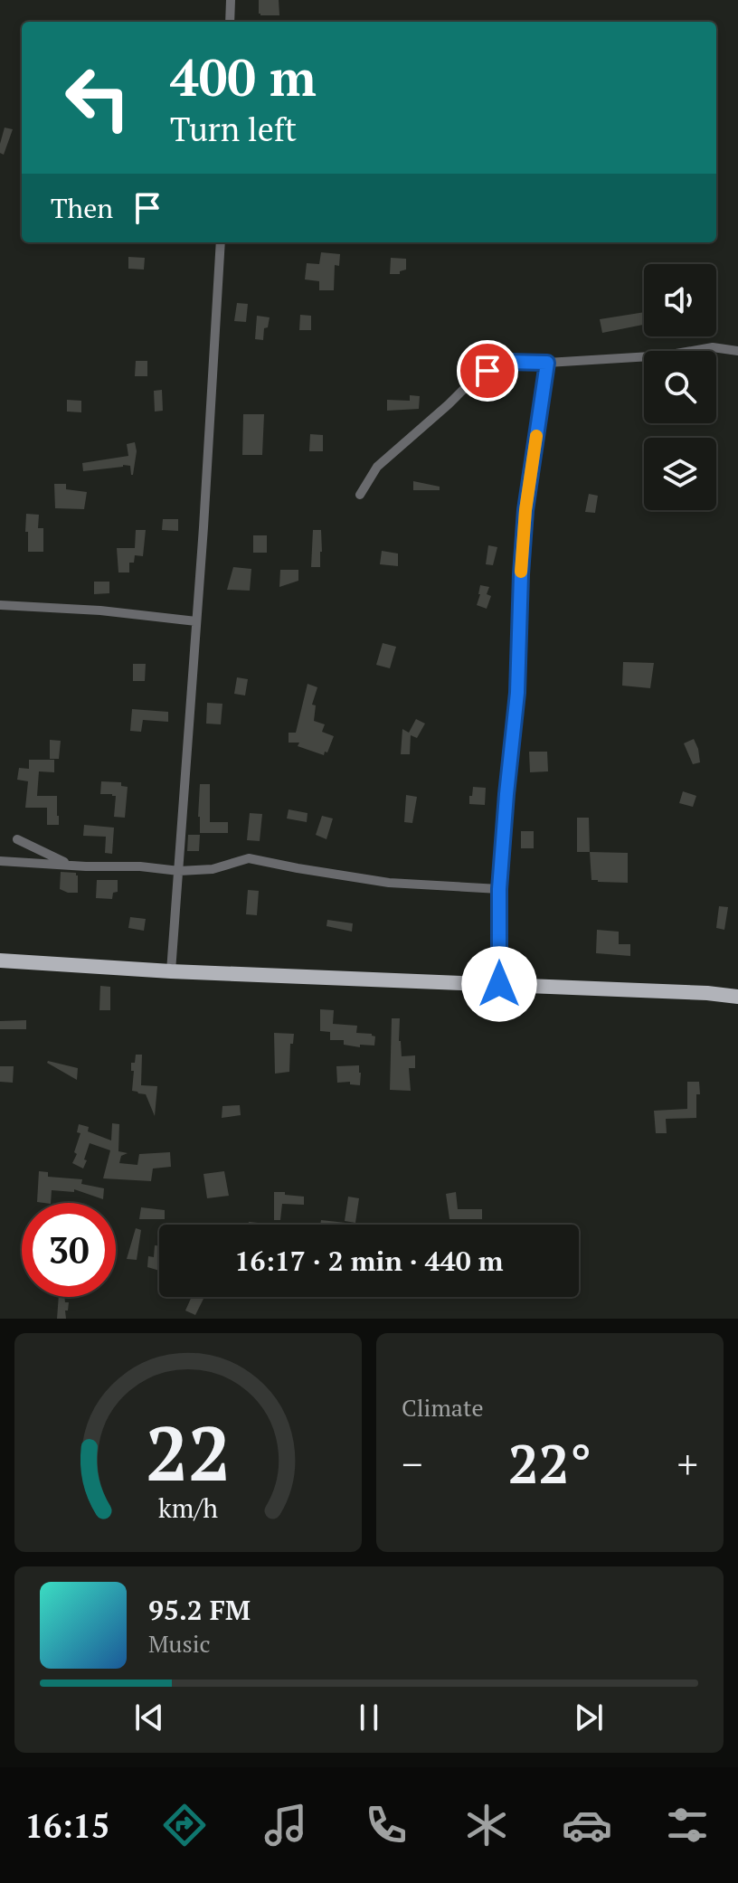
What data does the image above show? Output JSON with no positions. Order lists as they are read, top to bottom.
{
  "page": {
    "turn": ["400 m", "Turn left"],
    "then": "Then",
    "limit": "30",
    "trip": "16:17 · 2 min · 440 m",
    "tile": "Climate",
    "heat": ["−", "22°", "+"],
    "song": ["95.2 FM", "Music"],
    "tabs": "16:15",
    "gauge": ["22", "km/h"]
  }
}
